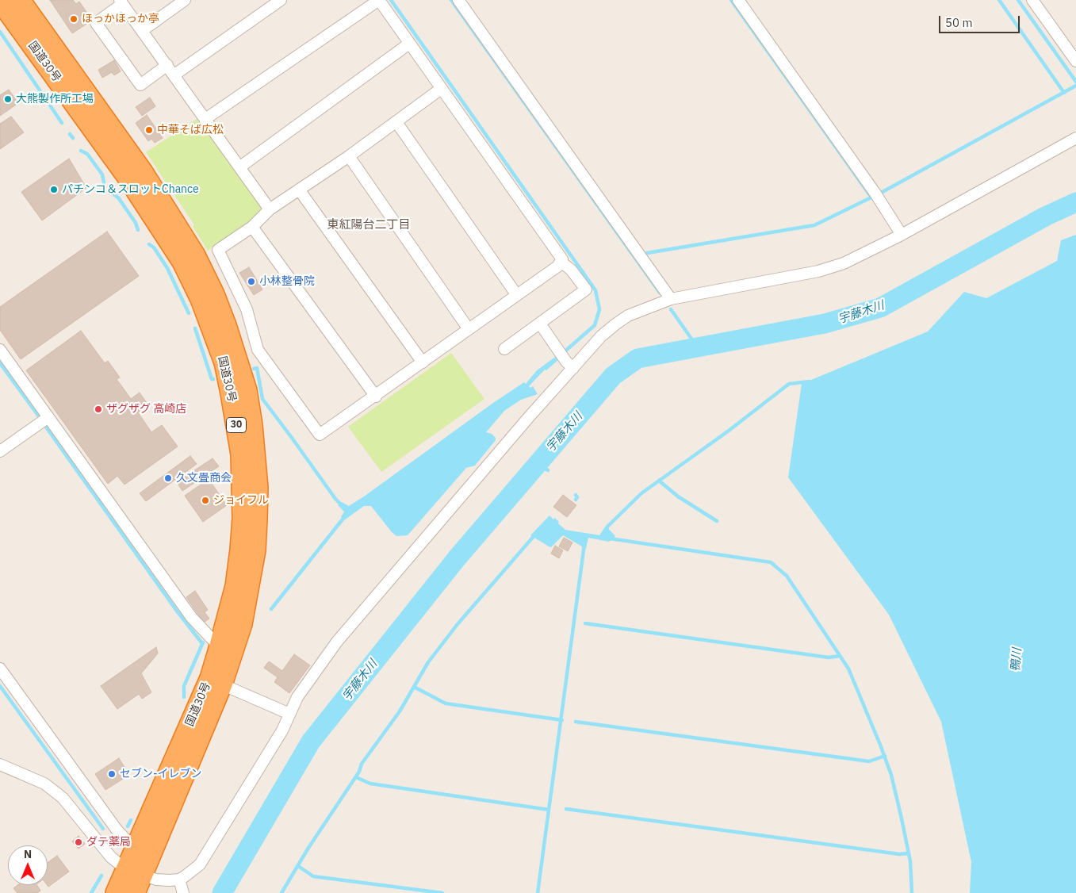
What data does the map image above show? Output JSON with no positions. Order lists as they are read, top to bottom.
{
  "streets": {
    "highway": ["国道30号", "30"]
  },
  "districts": ["東紅陽台二丁目"],
  "water": ["宇藤木川", "鴨川"],
  "places": [
    "ほっかほっか亭",
    "大熊製作所工場",
    "中華そば広松",
    "パチンコ＆スロットChance",
    "小林整骨院",
    "ザグザグ 高崎店",
    "久文畳商会",
    "ジョイフル",
    "セブン-イレブン",
    "ダテ薬局"
  ],
  "scale_bar": "50 m",
  "north": "top"
}
